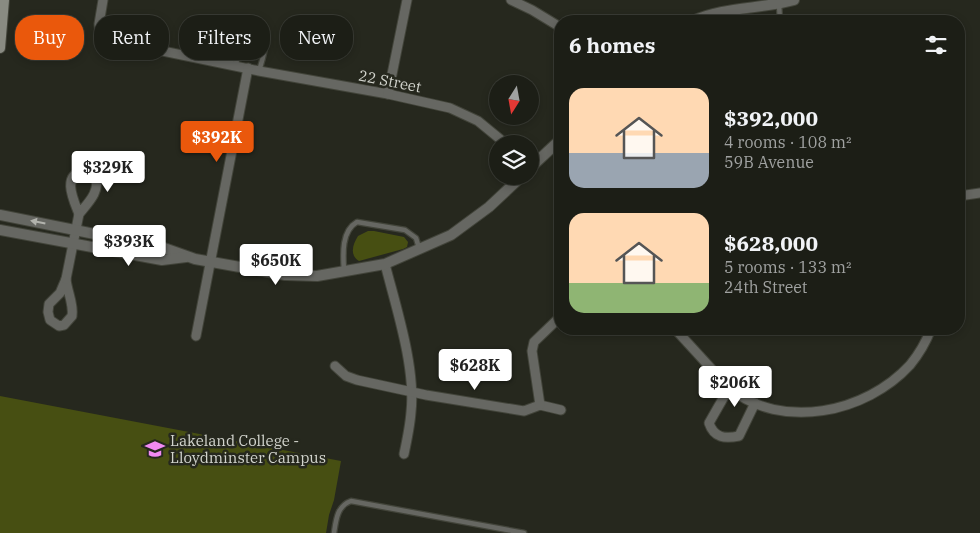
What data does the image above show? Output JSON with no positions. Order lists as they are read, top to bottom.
{
  "streets": {
    "street": ["22 Street"]
  },
  "places": {
    "school or university": ["Lakeland College - Lloydminster Campus"]
  },
  "north": "bottom",
  "page": {
    "chip": [
      "Buy",
      "Rent",
      "Filters",
      "New"
    ],
    "heading": "6 homes",
    "list": [
      {
        "name": "$392,000",
        "note": "4 rooms · 108 m² · 59B Avenue"
      },
      {
        "name": "$628,000",
        "note": "5 rooms · 133 m² · 24th Street"
      }
    ],
    "price": [
      "$392K",
      "$329K",
      "$393K",
      "$650K",
      "$628K",
      "$206K"
    ]
  }
}
